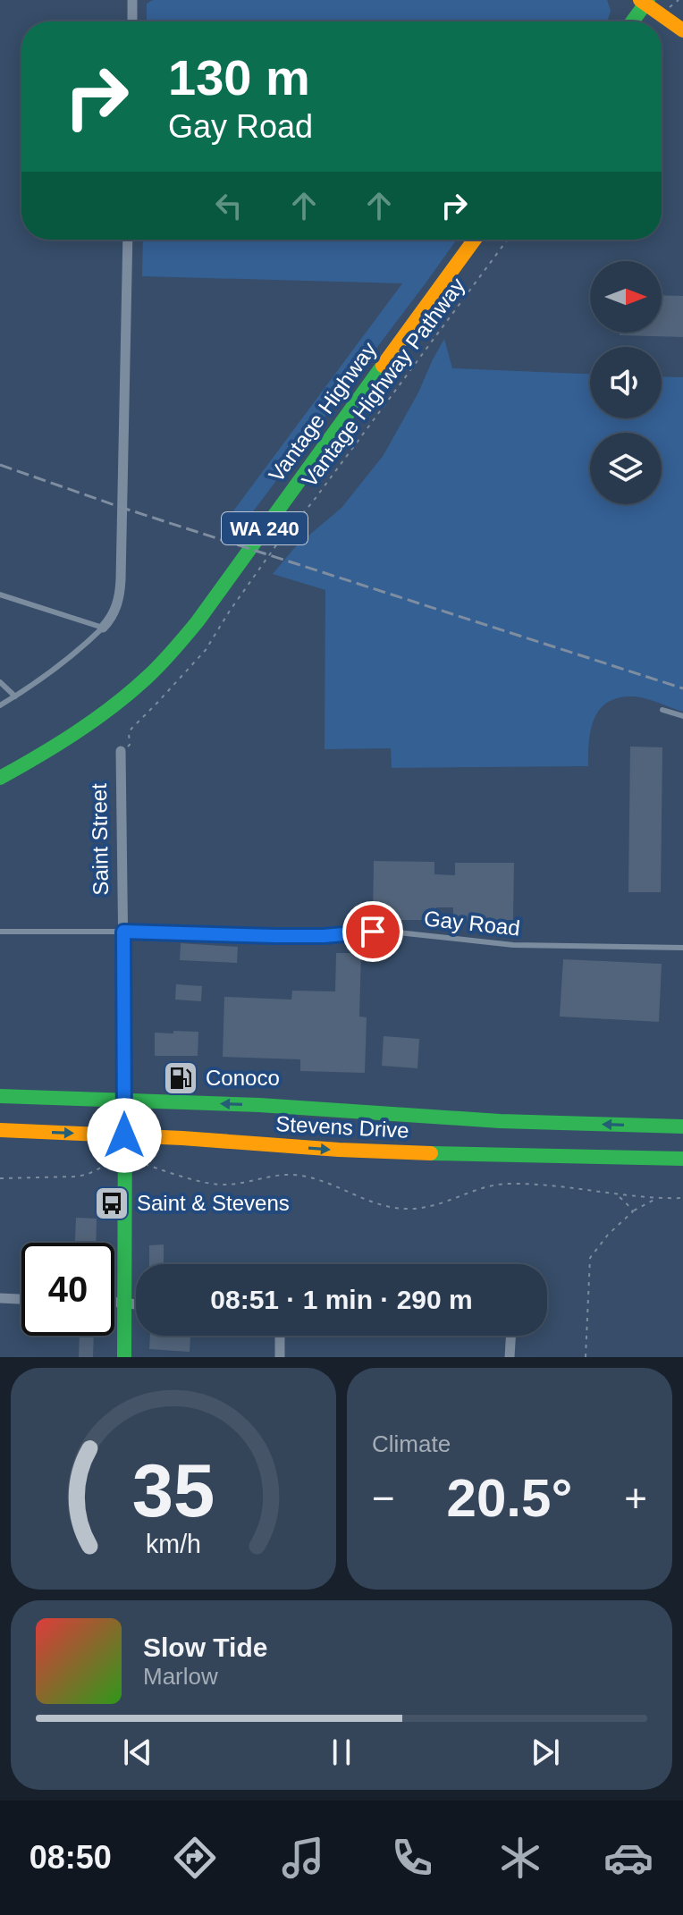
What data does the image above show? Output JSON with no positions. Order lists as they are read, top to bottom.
{
  "streets": {
    "main road": [
      "Vantage Highway",
      "WA 240",
      "Saint Street",
      "Stevens Drive"
    ],
    "lane": ["Gay Road"],
    "path": ["Vantage Highway Pathway"]
  },
  "crossings": [
    ["Vantage Highway Pathway", "Saint Street"],
    ["Saint Street", "Gay Road"],
    ["Saint Street", "Stevens Drive"]
  ],
  "places": {
    "fuel station": ["Conoco"],
    "bus stop": ["Saint & Stevens"]
  },
  "north": "right",
  "page": {
    "turn": ["130 m", "Gay Road"],
    "limit": "40",
    "trip": "08:51 · 1 min · 290 m",
    "tile": "Climate",
    "heat": ["−", "20.5°", "+"],
    "song": ["Slow Tide", "Marlow"],
    "tabs": "08:50",
    "gauge": ["35", "km/h"]
  }
}
